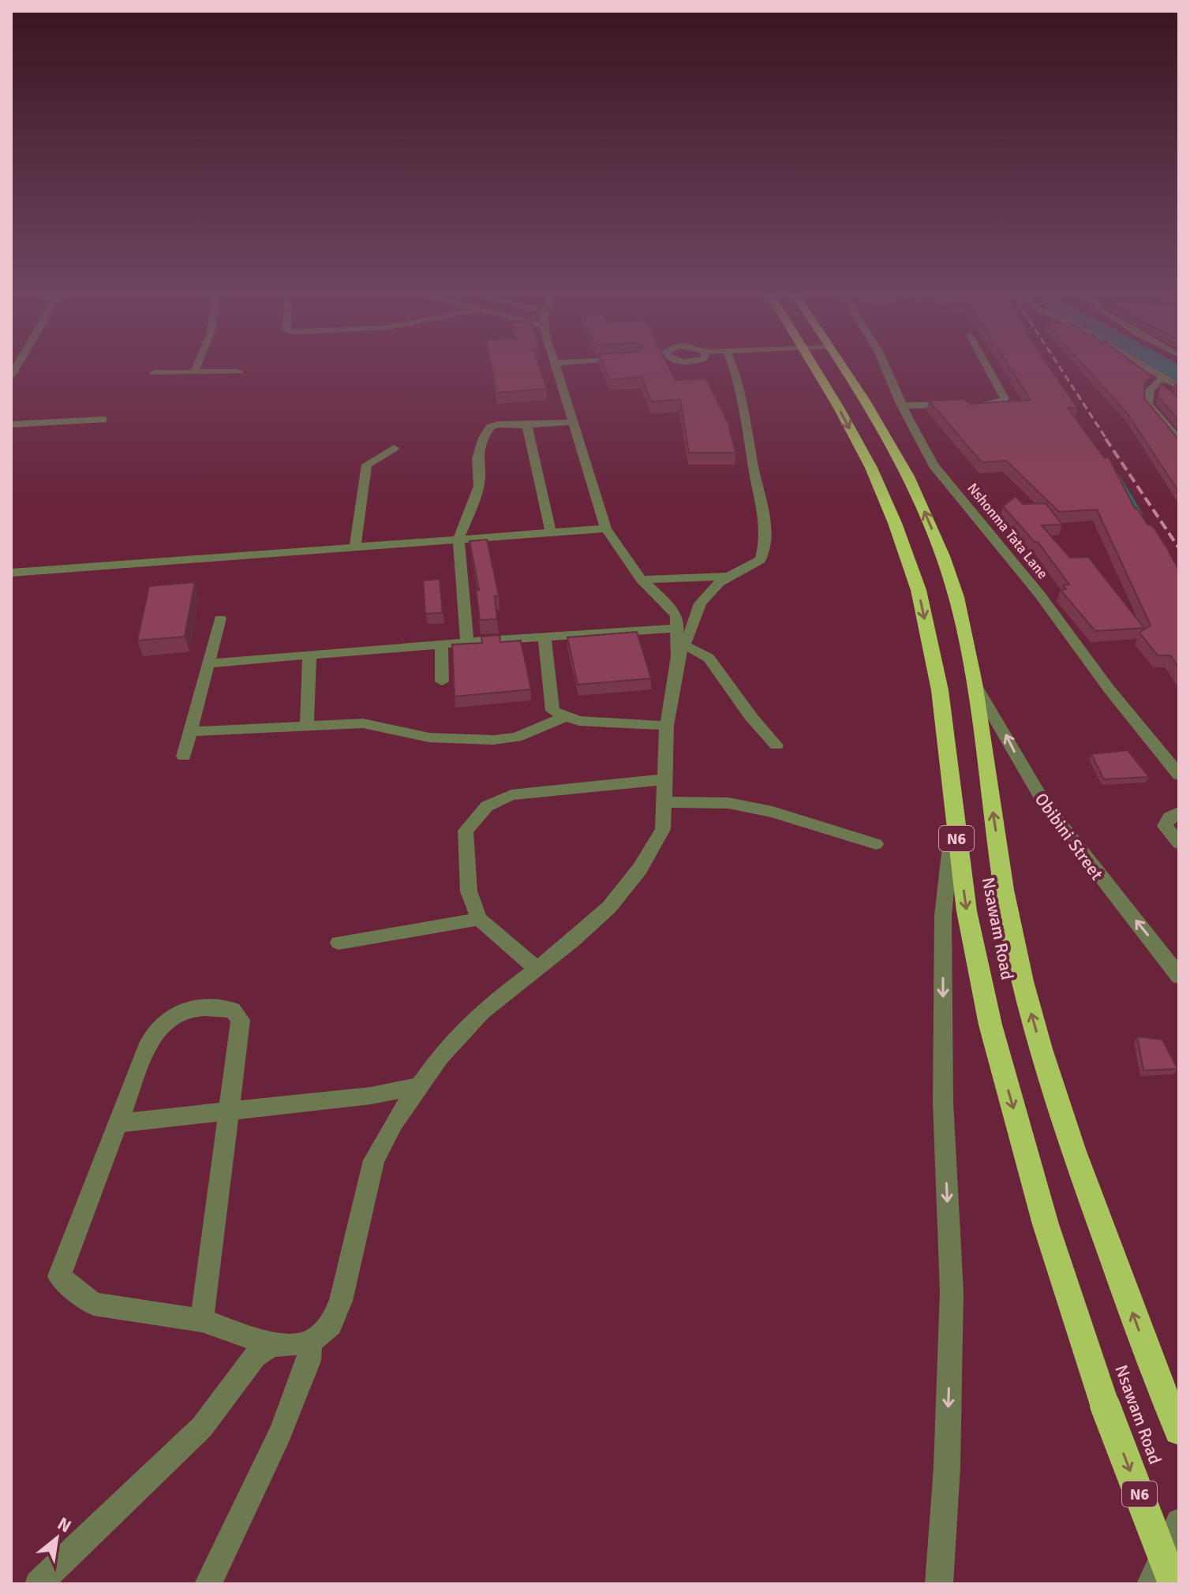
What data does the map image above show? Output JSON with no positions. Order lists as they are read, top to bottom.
{
  "streets": {
    "highway": ["N6", "Nsawam Road"],
    "street": ["Nshonma Tata Lane", "Obibini Street"]
  },
  "crossings": [
    ["Obibini Street", "Nsawam Road"]
  ],
  "one_way": ["Obibini Street"],
  "north": "top right"
}
